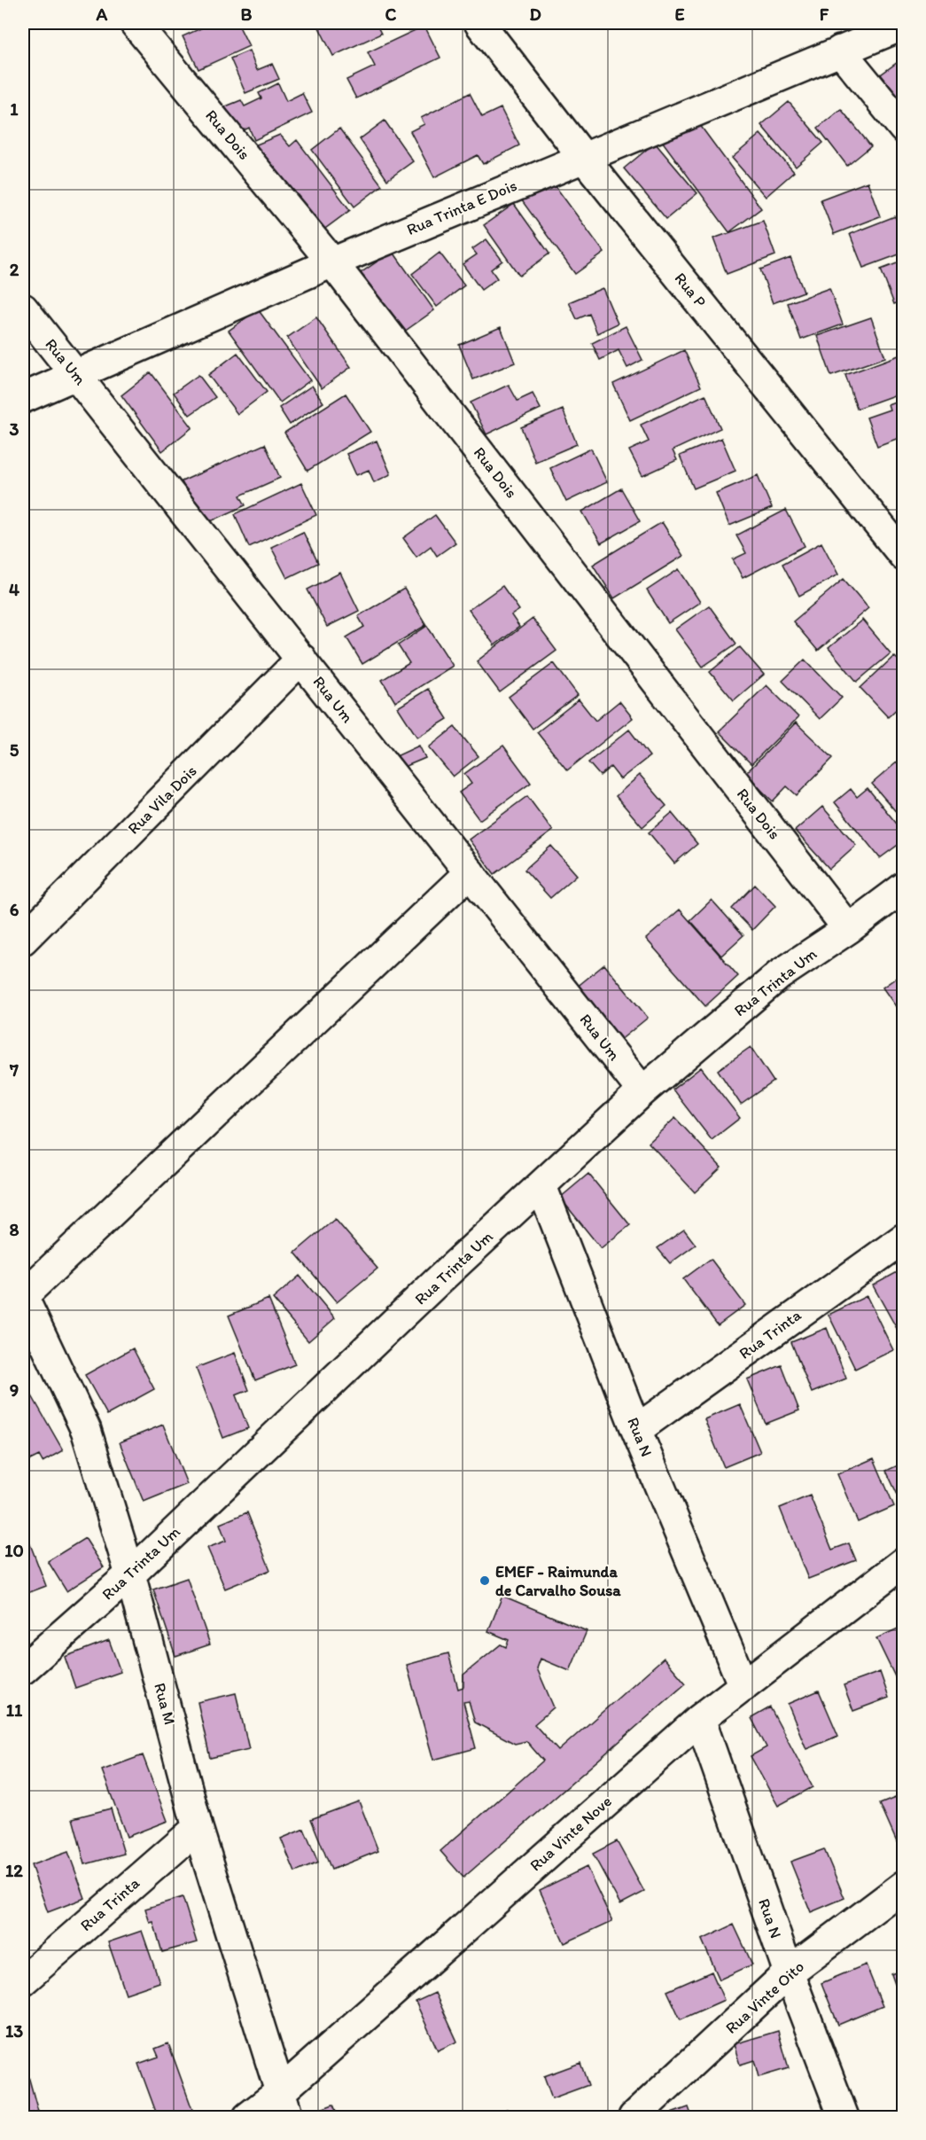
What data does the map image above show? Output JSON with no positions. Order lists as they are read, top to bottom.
{
  "streets": {
    "street": [
      "Rua Dois",
      "Rua Trinta E Dois",
      "Rua P",
      "Rua Um",
      "Rua Vila Dois",
      "Rua Trinta Um",
      "Rua Trinta",
      "Rua N",
      "Rua M",
      "Rua Vinte Nove",
      "Rua Vinte Oito"
    ]
  },
  "crossings": [
    ["Rua Dois", "Rua Trinta E Dois"],
    ["Rua Dois", "Rua Trinta Um"],
    ["Rua Trinta E Dois", "Rua P"],
    ["Rua Trinta E Dois", "Rua Um"],
    ["Rua Um", "Rua Vila Dois"],
    ["Rua Um", "Rua Trinta Um"],
    ["Rua Trinta Um", "Rua N"],
    ["Rua Trinta Um", "Rua M"],
    ["Rua Trinta", "Rua N"],
    ["Rua Trinta", "Rua M"],
    ["Rua N", "Rua Vinte Nove"],
    ["Rua N", "Rua Vinte Oito"],
    ["Rua M", "Rua Vinte Nove"]
  ],
  "places": ["EMEF - Raimunda de Carvalho Sousa"],
  "grid": {
    "columns": [
      "A",
      "B",
      "C",
      "D",
      "E",
      "F"
    ],
    "rows": [
      "1",
      "2",
      "3",
      "4",
      "5",
      "6",
      "7",
      "8",
      "9",
      "10",
      "11",
      "12",
      "13"
    ]
  }
}
